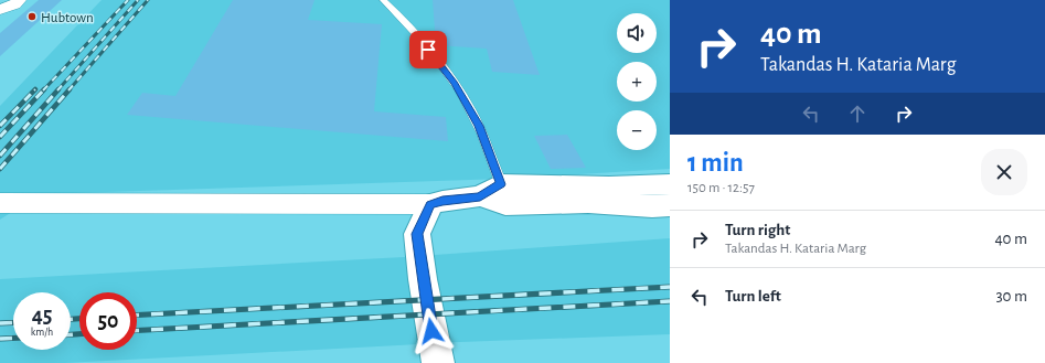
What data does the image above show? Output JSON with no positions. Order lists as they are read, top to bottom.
{
  "places": ["Hubtown"],
  "page": {
    "turn": ["40 m", "Takandas H. Kataria Marg"],
    "map_buttons": ["+", "−"],
    "heading": ["1 min", "150 m · 12:57"],
    "list": [
      {
        "name": "Turn right",
        "note": "Takandas H. Kataria Marg",
        "value": "40 m"
      },
      {
        "name": "Turn left",
        "value": "30 m"
      }
    ],
    "speed": "45 km/h",
    "limit": "50"
  }
}
